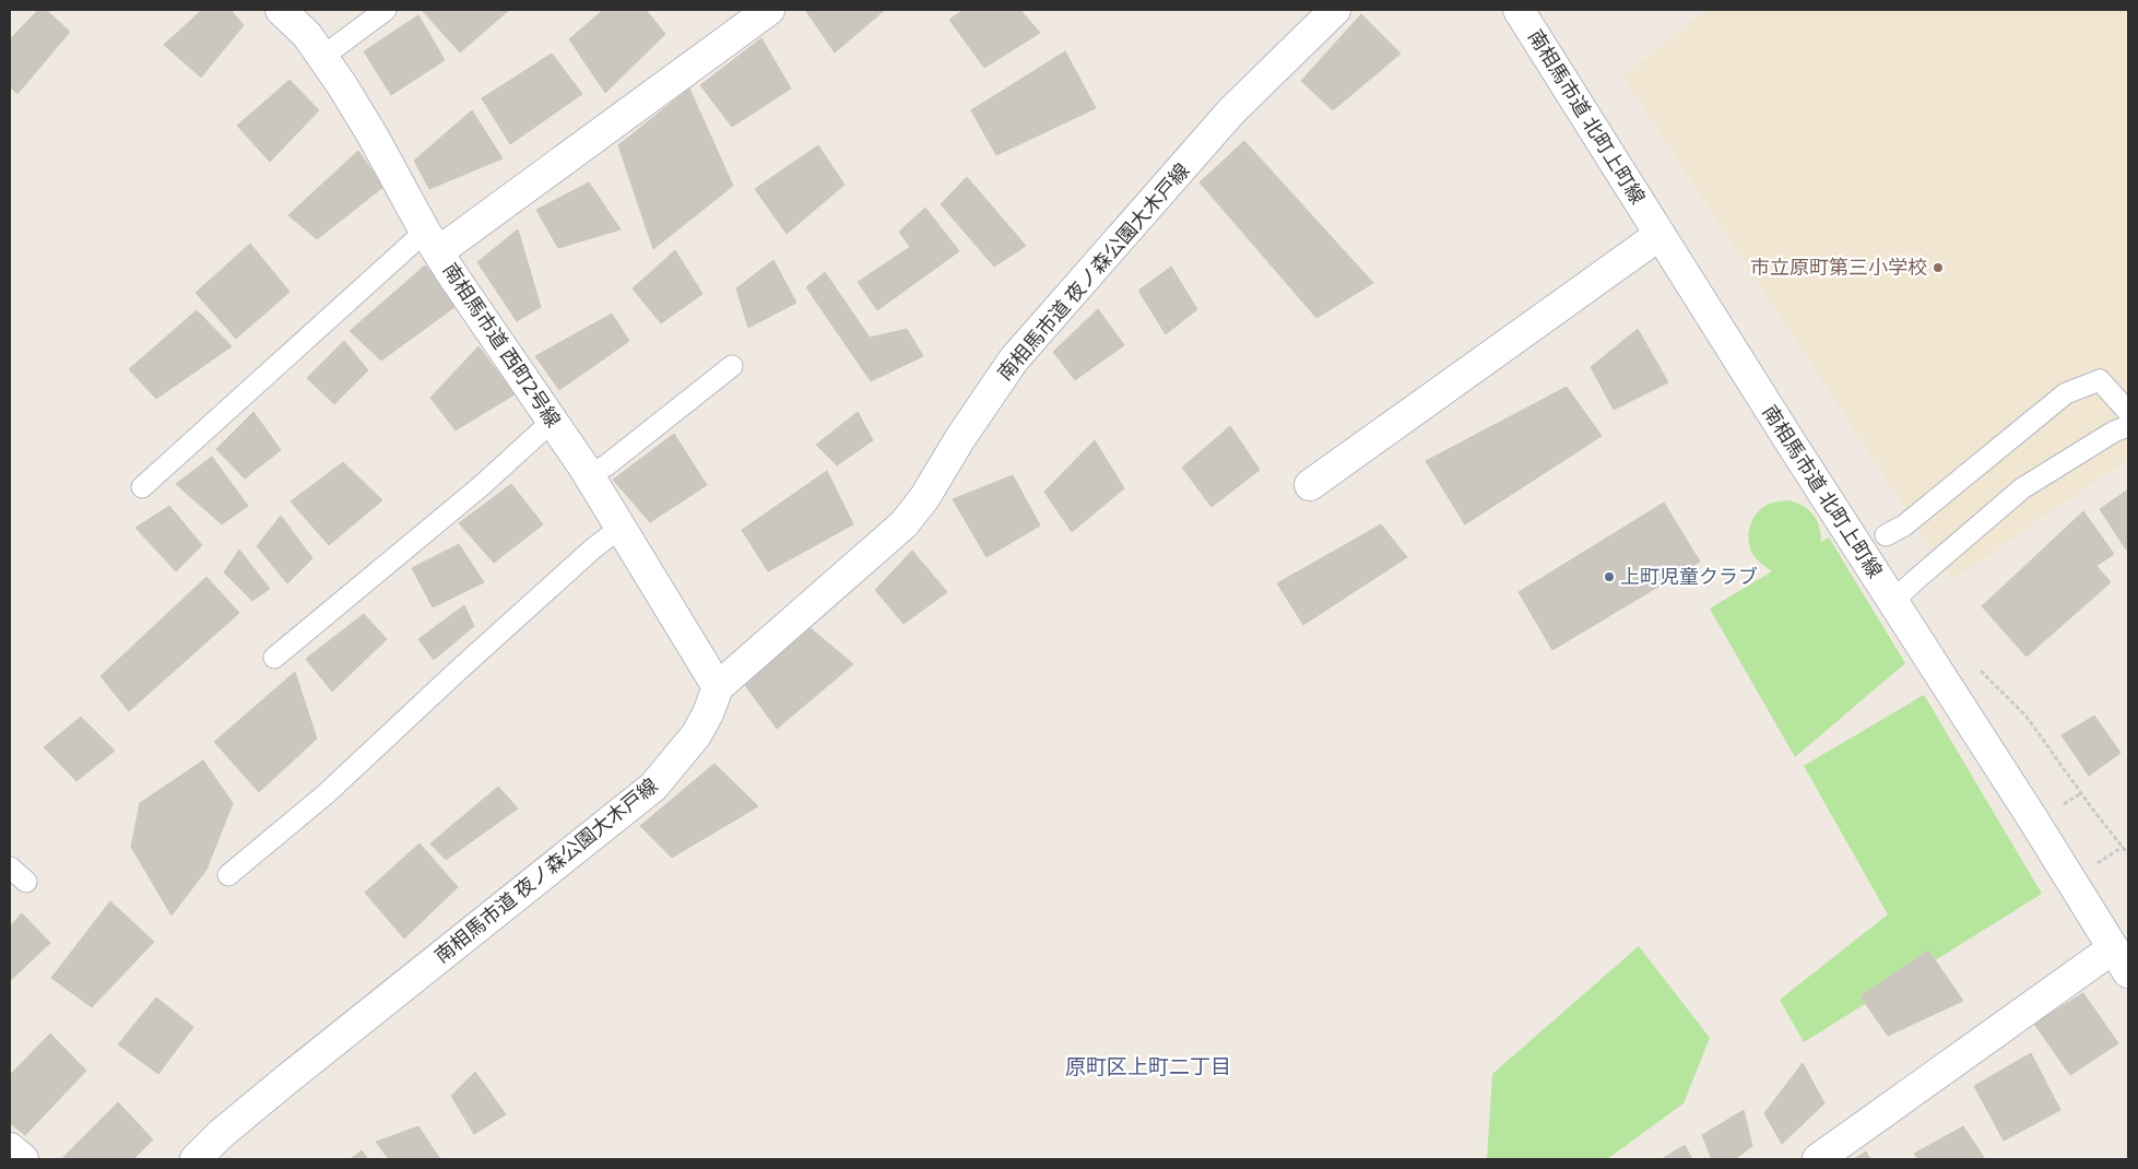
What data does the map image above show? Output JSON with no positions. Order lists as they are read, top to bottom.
{
  "streets": {
    "street": ["南相馬市道 北町上町線", "南相馬市道 夜ノ森公園大木戸線", "南相馬市道 西町2号線"]
  },
  "crossings": [
    ["南相馬市道 夜ノ森公園大木戸線", "南相馬市道 西町2号線"]
  ],
  "districts": ["原町区上町二丁目"],
  "places": ["市立原町第三小学校", "上町児童クラブ"]
}
